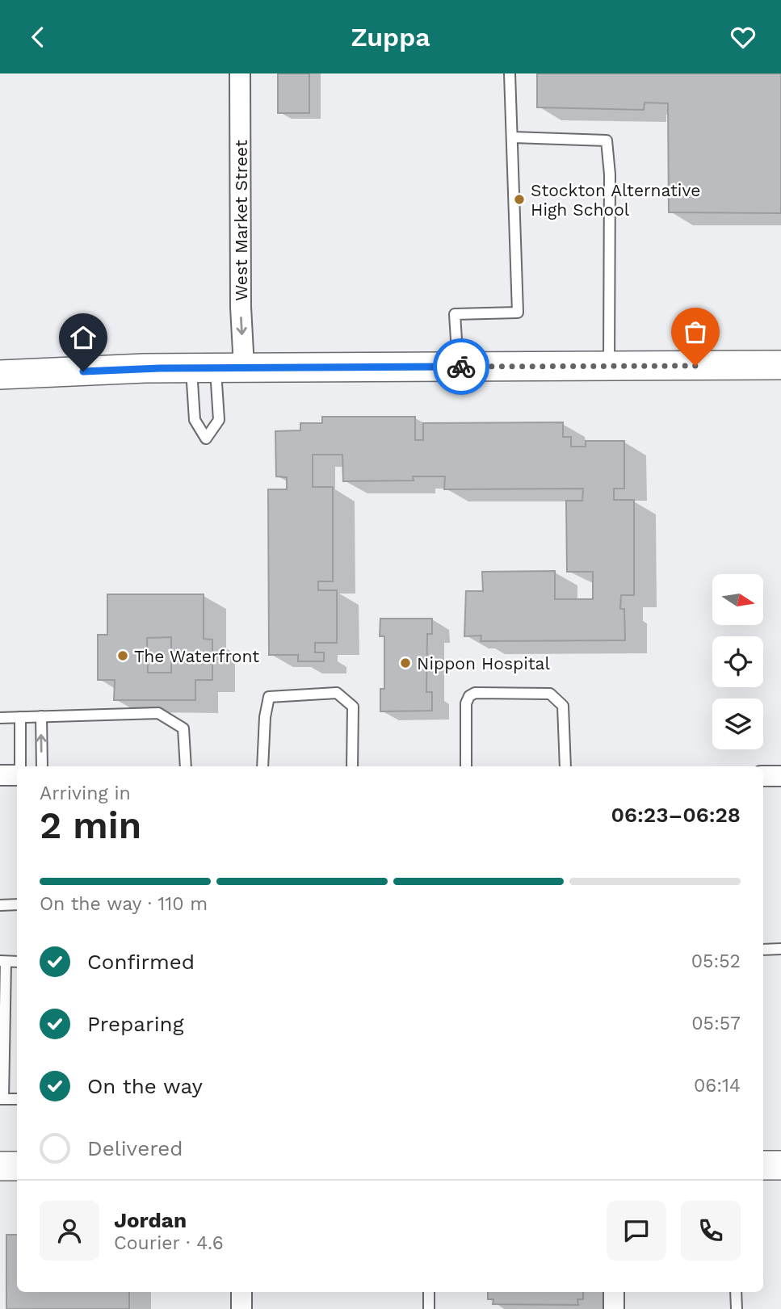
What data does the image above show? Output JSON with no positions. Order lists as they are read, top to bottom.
{
  "streets": {
    "street": ["West Market Street"]
  },
  "one_way": ["West Market Street"],
  "places": ["Stockton Alternative High School", "The Waterfront", "Nippon Hospital"],
  "north": "right",
  "page": {
    "header": "Zuppa",
    "heading": ["2 min", "Arriving in", "06:23–06:28"],
    "panel": ["Jordan", "Courier · 4.6"],
    "bar": "On the way · 110 m",
    "list": [
      ["Confirmed", "05:52"],
      ["Preparing", "05:57"],
      ["On the way", "06:14"],
      "Delivered"
    ]
  }
}
